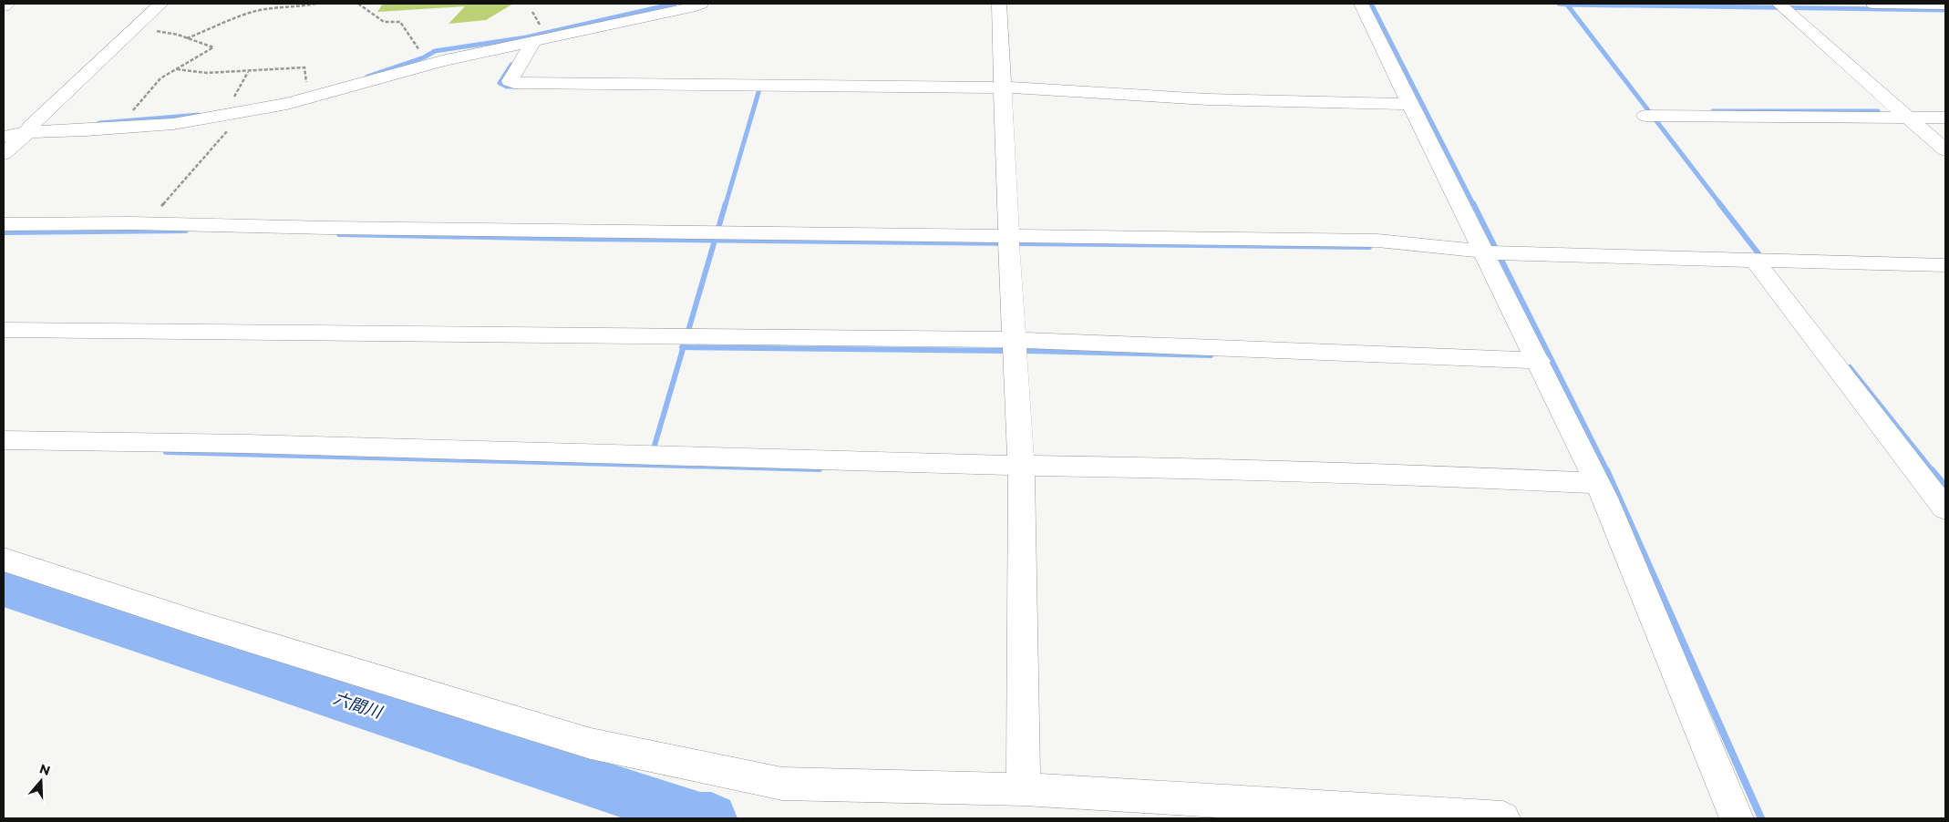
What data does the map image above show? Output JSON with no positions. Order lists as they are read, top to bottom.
{
  "water": ["六間川"],
  "north": "top"
}
